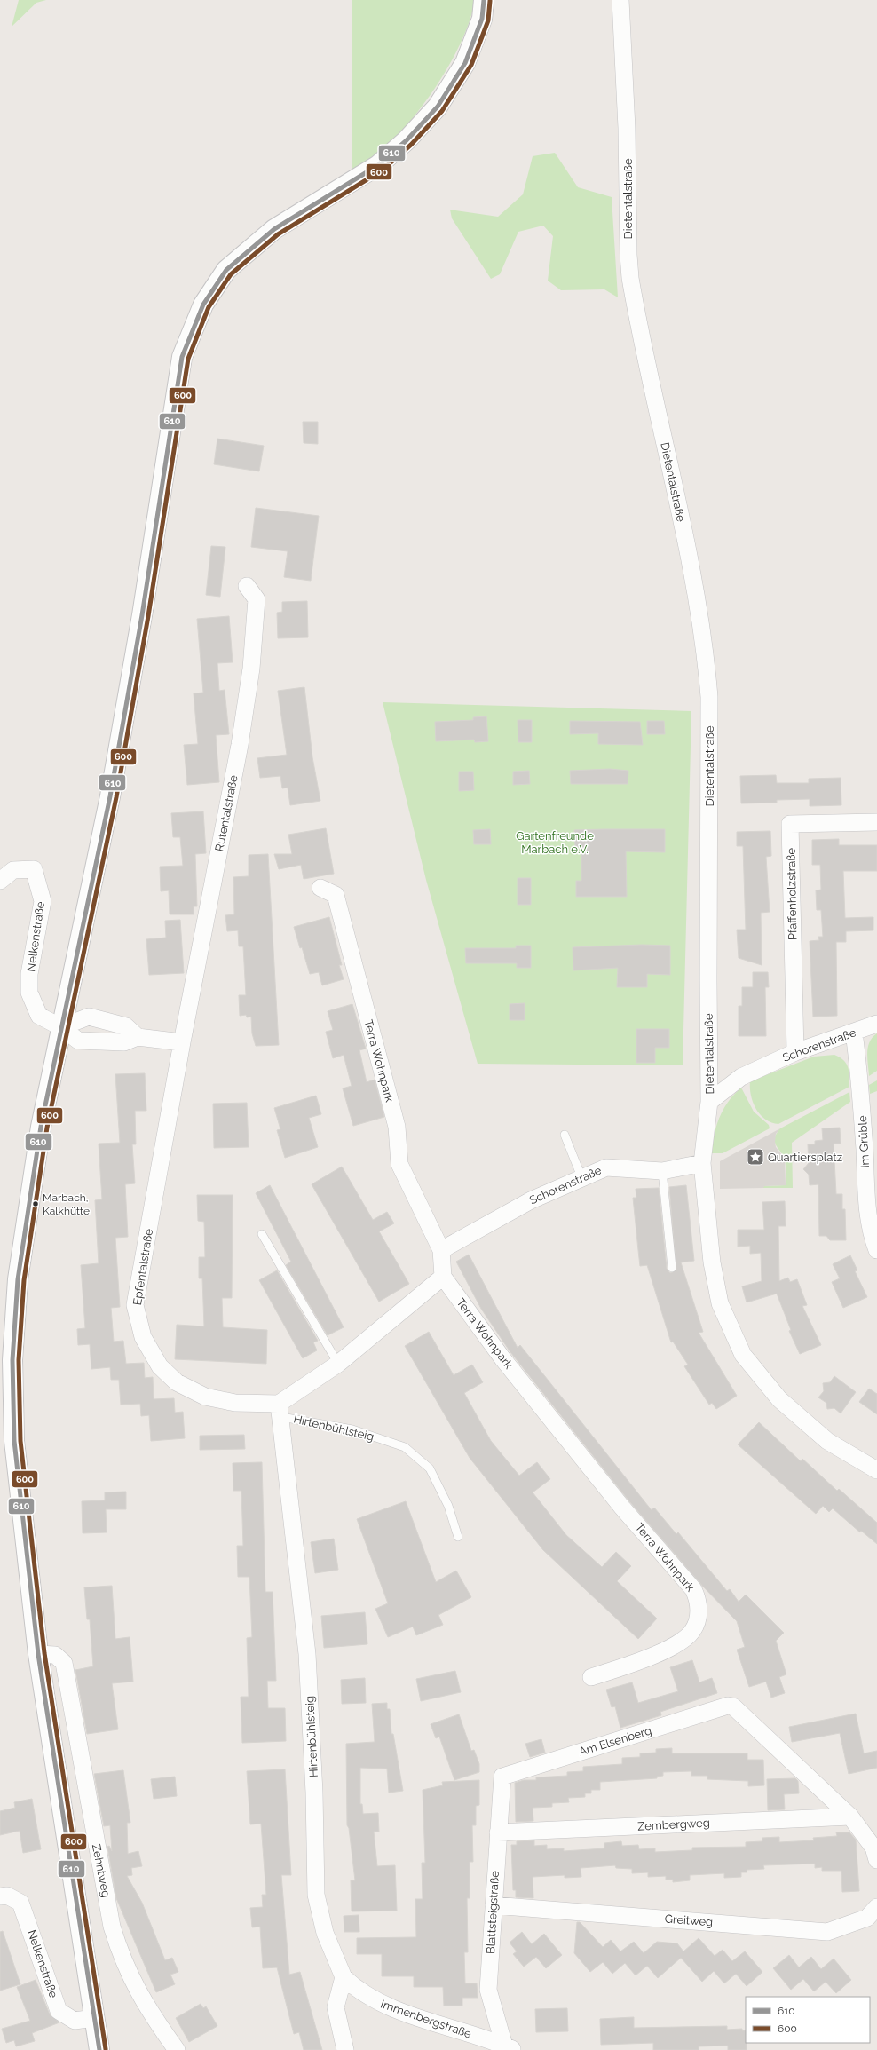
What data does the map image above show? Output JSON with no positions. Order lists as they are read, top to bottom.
{
  "streets": {
    "street": [
      "Dietentalstraße",
      "Rutentalstraße",
      "Pfaffenholzstraße",
      "Nelkenstraße",
      "Schorenstraße",
      "Terra Wohnpark",
      "Im Grüble",
      "Epfentalstraße",
      "Hirtenbühlsteig",
      "Am Elsenberg",
      "Zembergweg",
      "Zehntweg",
      "Blattsteigstraße",
      "Greitweg",
      "Immenbergstraße"
    ]
  },
  "crossings": [
    ["Dietentalstraße", "Schorenstraße"],
    ["Rutentalstraße", "Epfentalstraße"],
    ["Pfaffenholzstraße", "Schorenstraße"],
    ["Schorenstraße", "Terra Wohnpark"],
    ["Schorenstraße", "Im Grüble"],
    ["Epfentalstraße", "Hirtenbühlsteig"],
    ["Hirtenbühlsteig", "Immenbergstraße"],
    ["Am Elsenberg", "Zembergweg"],
    ["Am Elsenberg", "Blattsteigstraße"],
    ["Zembergweg", "Blattsteigstraße"],
    ["Blattsteigstraße", "Greitweg"],
    ["Blattsteigstraße", "Immenbergstraße"]
  ],
  "parks": ["Gartenfreunde Marbach e.V."],
  "places": {
    "place": ["Quartiersplatz"],
    "other": ["Marbach, Kalkhütte"]
  },
  "lines": ["transit line 610", "transit line 600"],
  "legend": ["610", "600"]
}
